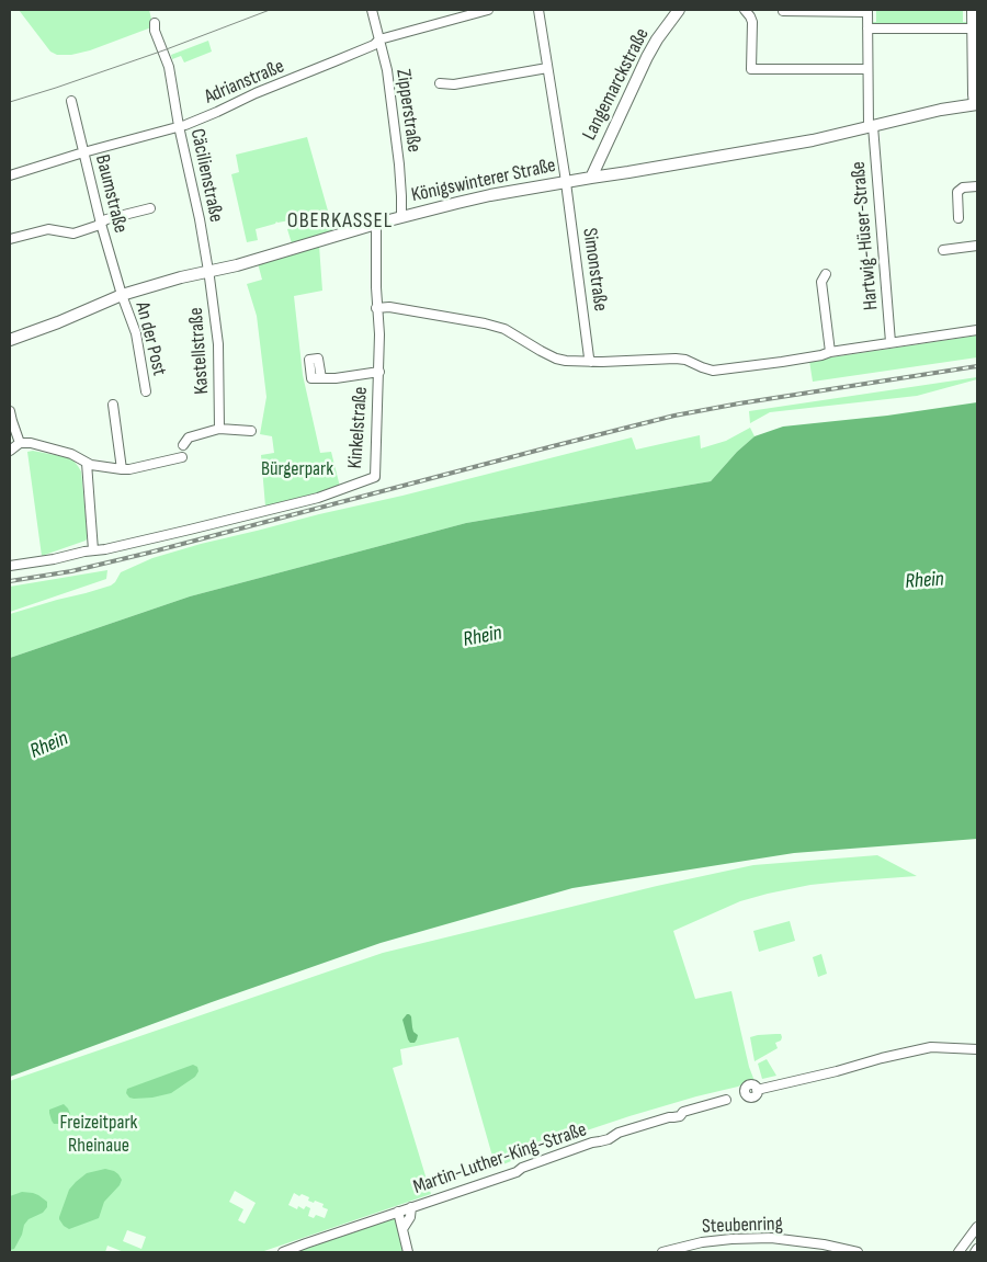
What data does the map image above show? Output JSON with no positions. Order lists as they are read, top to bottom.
{
  "streets": {
    "main road": ["Langemarckstraße", "Königswinterer Straße"],
    "street": [
      "Adrianstraße",
      "Zipperstraße",
      "Cäcilienstraße",
      "Baumstraße",
      "Hartwig-Hüser-Straße",
      "Simonstraße",
      "An der Post",
      "Kastellstraße",
      "Kinkelstraße",
      "Martin-Luther-King-Straße",
      "Steubenring"
    ]
  },
  "crossings": [
    ["Adrianstraße", "Zipperstraße"],
    ["Adrianstraße", "Cäcilienstraße"],
    ["Adrianstraße", "Baumstraße"],
    ["Langemarckstraße", "Königswinterer Straße"],
    ["Zipperstraße", "Königswinterer Straße"],
    ["Cäcilienstraße", "Königswinterer Straße"],
    ["Cäcilienstraße", "Kastellstraße"],
    ["Königswinterer Straße", "Baumstraße"],
    ["Königswinterer Straße", "Hartwig-Hüser-Straße"],
    ["Königswinterer Straße", "Simonstraße"],
    ["Königswinterer Straße", "An der Post"],
    ["Königswinterer Straße", "Kastellstraße"],
    ["Königswinterer Straße", "Kinkelstraße"],
    ["Baumstraße", "An der Post"]
  ],
  "districts": ["OBERKASSEL"],
  "water": ["Rhein"],
  "parks": ["Bürgerpark", "Freizeitpark Rheinaue"]
}
